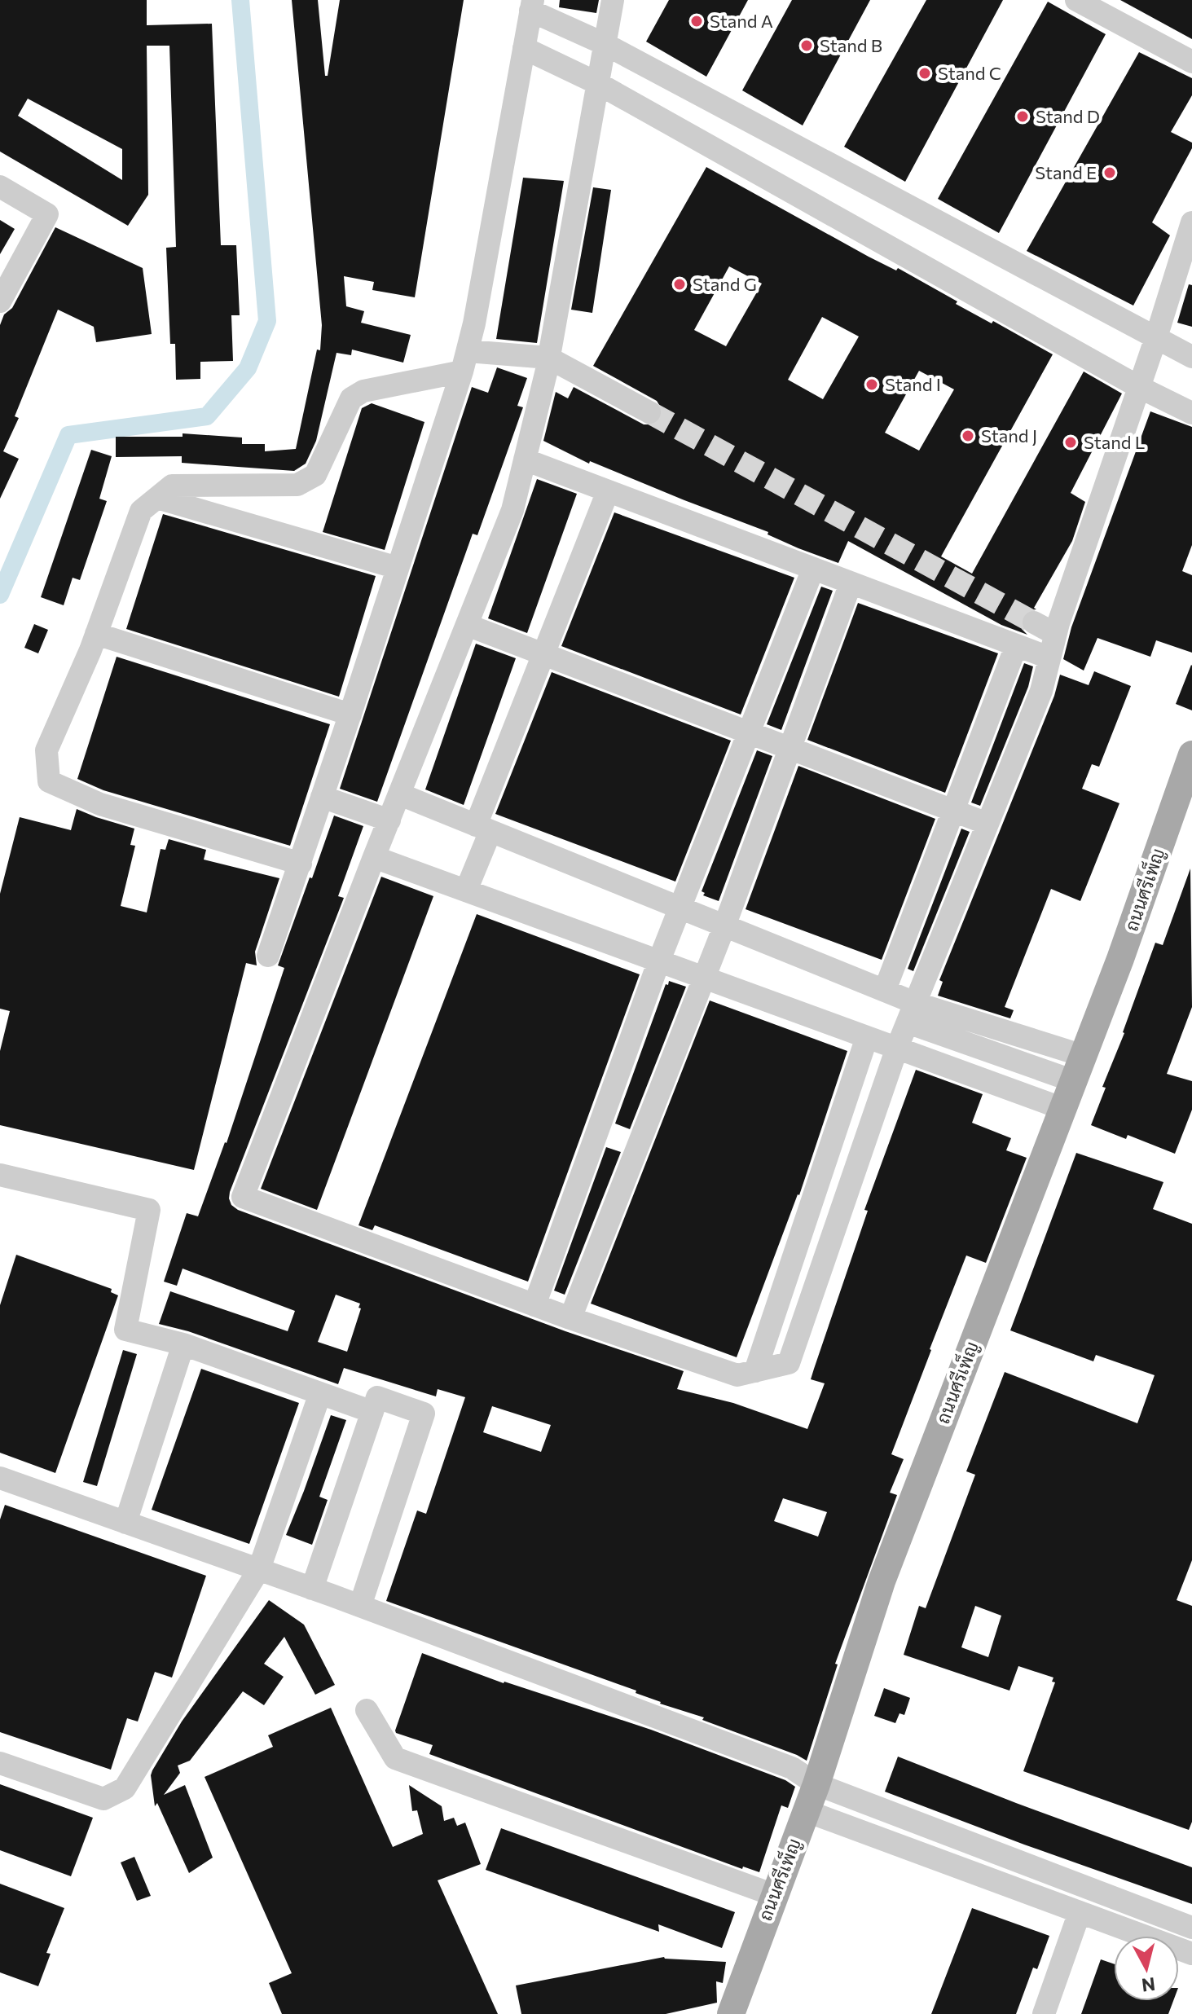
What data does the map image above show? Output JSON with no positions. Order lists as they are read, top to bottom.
{
  "streets": {
    "main road": ["ถนนศรีเพ็ญ"]
  },
  "places": [
    "Stand A",
    "Stand B",
    "Stand C",
    "Stand D",
    "Stand E",
    "Stand G",
    "Stand I",
    "Stand J",
    "Stand L"
  ],
  "north": "bottom"
}
